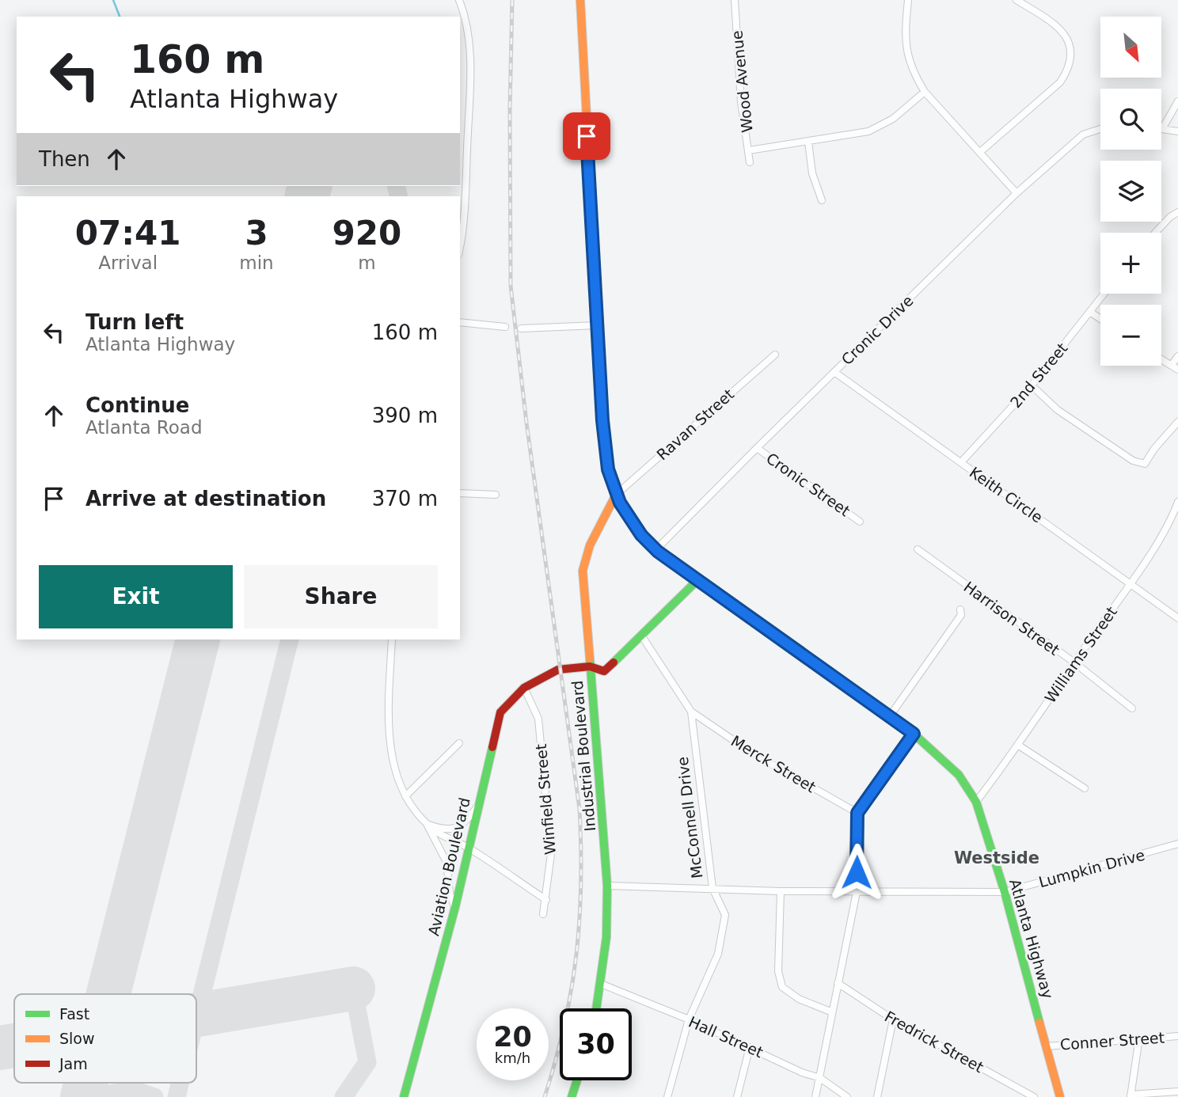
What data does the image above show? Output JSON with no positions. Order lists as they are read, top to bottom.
{
  "streets": {
    "main road": ["Industrial Boulevard", "Aviation Boulevard", "Atlanta Highway"],
    "street": [
      "Wood Avenue",
      "Cronic Drive",
      "2nd Street",
      "Ravan Street",
      "Cronic Street",
      "Keith Circle",
      "Harrison Street",
      "Williams Street",
      "Merck Street",
      "Winfield Street",
      "McConnell Drive",
      "Lumpkin Drive",
      "Hall Street",
      "Conner Street",
      "Fredrick Street"
    ]
  },
  "crossings": [
    ["Cronic Drive", "Cronic Street"],
    ["Cronic Drive", "Keith Circle"],
    ["Cronic Drive", "Atlanta Highway"],
    ["2nd Street", "Keith Circle"],
    ["Ravan Street", "Industrial Boulevard"],
    ["Ravan Street", "Atlanta Highway"],
    ["Keith Circle", "Williams Street"],
    ["Harrison Street", "Williams Street"],
    ["Williams Street", "Atlanta Highway"],
    ["Industrial Boulevard", "Aviation Boulevard"],
    ["Industrial Boulevard", "Lumpkin Drive"],
    ["Industrial Boulevard", "Atlanta Highway"],
    ["Industrial Boulevard", "Hall Street"],
    ["Merck Street", "McConnell Drive"],
    ["Winfield Street", "Aviation Boulevard"],
    ["McConnell Drive", "Lumpkin Drive"],
    ["McConnell Drive", "Hall Street"],
    ["Lumpkin Drive", "Atlanta Highway"],
    ["Atlanta Highway", "Conner Street"]
  ],
  "districts": ["Westside"],
  "legend": ["Fast", "Slow", "Jam"],
  "north": "bottom right",
  "page": {
    "map_buttons": ["+", "−"],
    "turn": ["160 m", "Atlanta Highway"],
    "then": "Then",
    "eta": [
      "07:41",
      "Arrival",
      "3",
      "min",
      "920",
      "m"
    ],
    "list": [
      {
        "name": "Turn left",
        "note": "Atlanta Highway",
        "value": "160 m"
      },
      {
        "name": "Continue",
        "note": "Atlanta Road",
        "value": "390 m"
      },
      {
        "name": "Arrive at destination",
        "value": "370 m"
      }
    ],
    "buttons": ["Exit", "Share"],
    "speed": "20 km/h",
    "limit": "30"
  }
}
